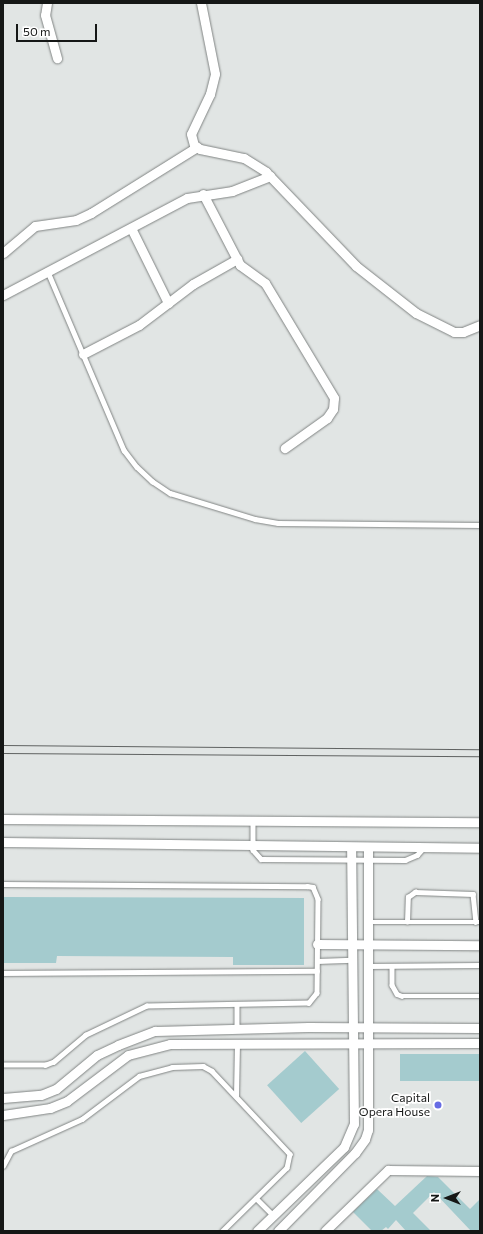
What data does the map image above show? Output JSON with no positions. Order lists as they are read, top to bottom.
{
  "places": ["Capital Opera House"],
  "scale_bar": "50 m",
  "north": "left"
}
